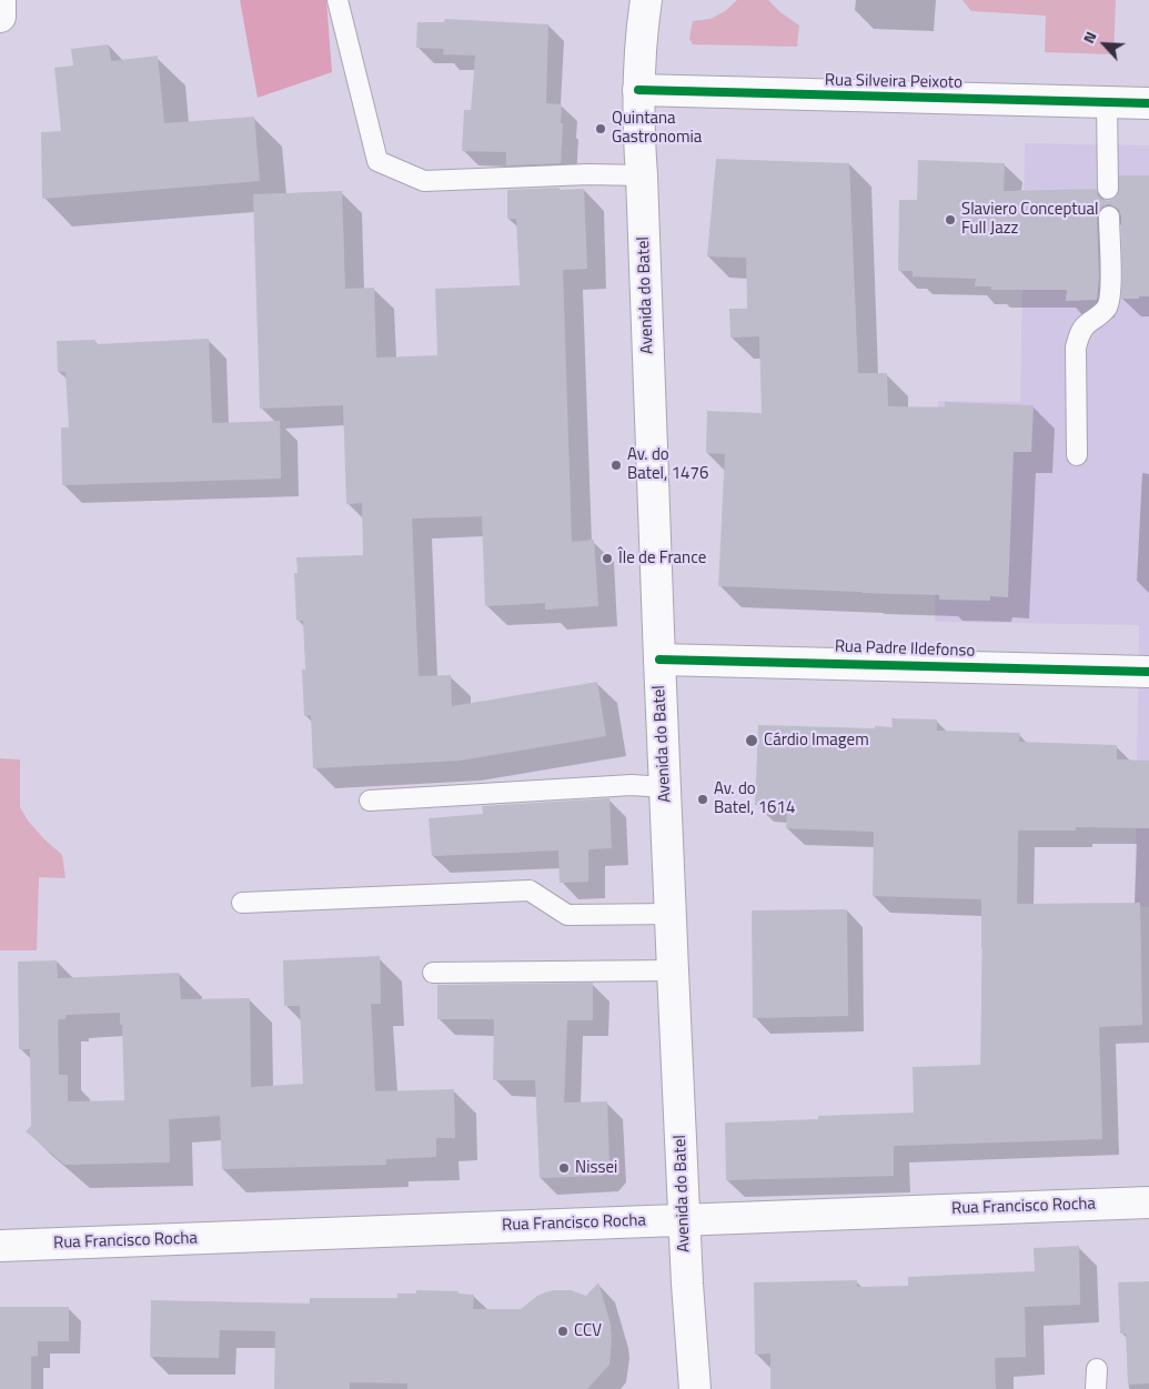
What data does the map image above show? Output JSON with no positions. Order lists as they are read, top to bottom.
{
  "streets": {
    "main road": [
      "Rua Silveira Peixoto",
      "Avenida do Batel",
      "Rua Padre Ildefonso",
      "Rua Francisco Rocha"
    ]
  },
  "crossings": [
    ["Rua Silveira Peixoto", "Avenida do Batel"],
    ["Avenida do Batel", "Rua Padre Ildefonso"],
    ["Avenida do Batel", "Rua Francisco Rocha"]
  ],
  "places": [
    "Quintana Gastronomia",
    "Slaviero Conceptual Full Jazz",
    "Av. do Batel, 1476",
    "Île de France",
    "Cárdio Imagem",
    "Av. do Batel, 1614",
    "Nissei",
    "CCV"
  ],
  "north": "top left"
}
